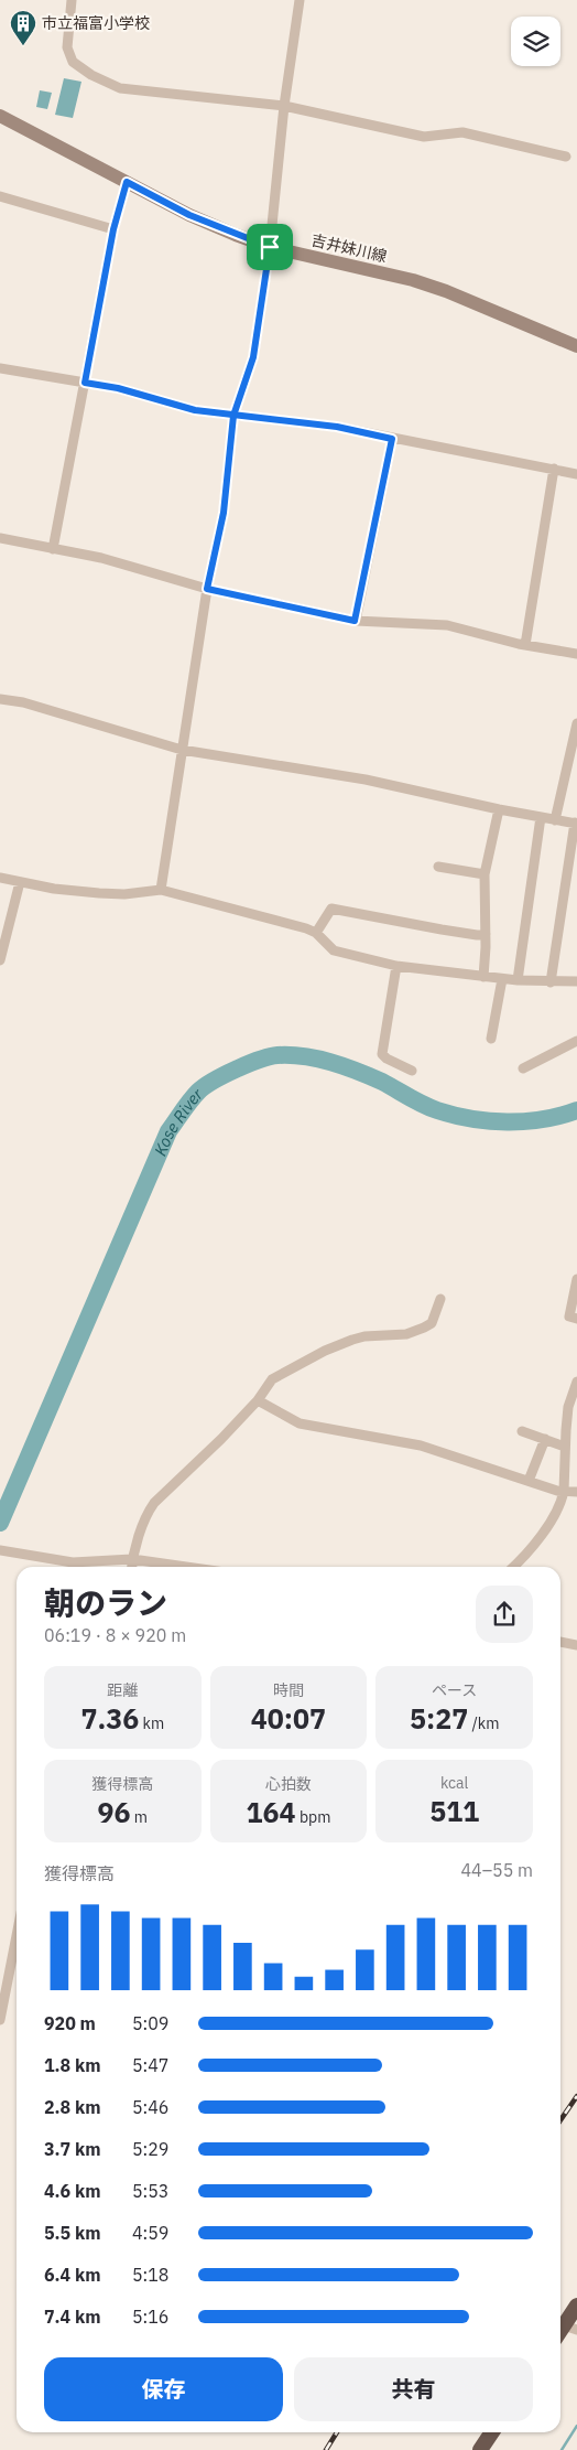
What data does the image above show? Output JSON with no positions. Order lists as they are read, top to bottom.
{
  "streets": {
    "main road": ["吉井妹川線"]
  },
  "water": ["Kose River"],
  "places": {
    "building": ["市立福富小学校"]
  },
  "page": {
    "heading": ["朝のラン", "06:19 · 8 × 920 m"],
    "stats": [
      ["距離", "7.36 km"],
      ["時間", "40:07"],
      ["ペース", "5:27 /km"],
      ["獲得標高", "96 m"],
      ["心拍数", "164 bpm"],
      ["kcal", "511"]
    ],
    "chart": ["獲得標高", "44–55 m"],
    "list": [
      {
        "name": "920 m",
        "note": "5:09"
      },
      {
        "name": "1.8 km",
        "note": "5:47"
      },
      {
        "name": "2.8 km",
        "note": "5:46"
      },
      {
        "name": "3.7 km",
        "note": "5:29"
      },
      {
        "name": "4.6 km",
        "note": "5:53"
      },
      {
        "name": "5.5 km",
        "note": "4:59"
      },
      {
        "name": "6.4 km",
        "note": "5:18"
      },
      {
        "name": "7.4 km",
        "note": "5:16"
      }
    ],
    "buttons": ["保存", "共有"]
  }
}
